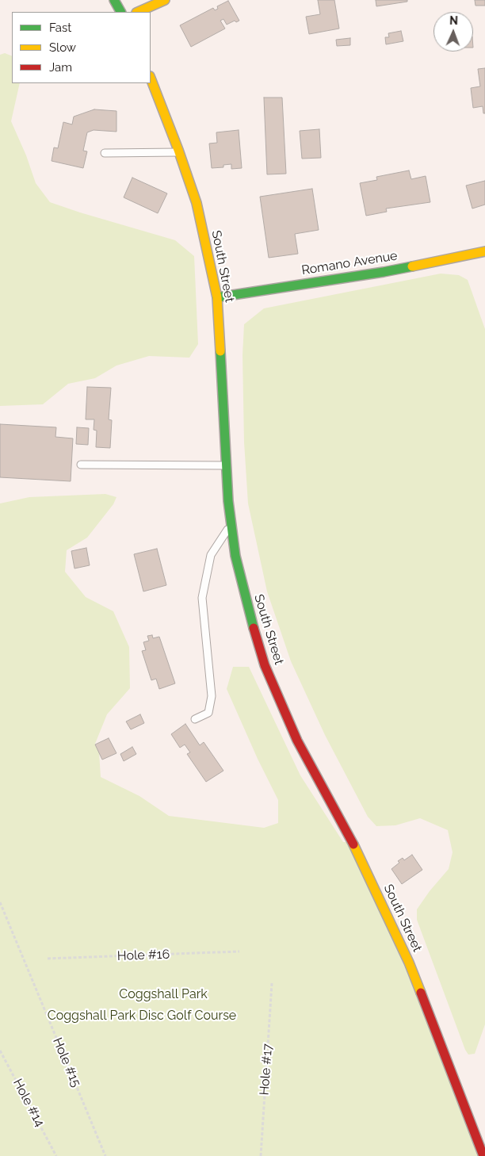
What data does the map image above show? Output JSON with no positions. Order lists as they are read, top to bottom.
{
  "streets": {
    "main road": ["Romano Avenue", "South Street"],
    "path": [
      "Hole #16",
      "Hole #15",
      "Hole #17",
      "Hole #14"
    ]
  },
  "crossings": [
    ["Romano Avenue", "South Street"]
  ],
  "parks": ["Coggshall Park", "Coggshall Park Disc Golf Course"],
  "legend": ["Fast", "Slow", "Jam"],
  "north": "top"
}
